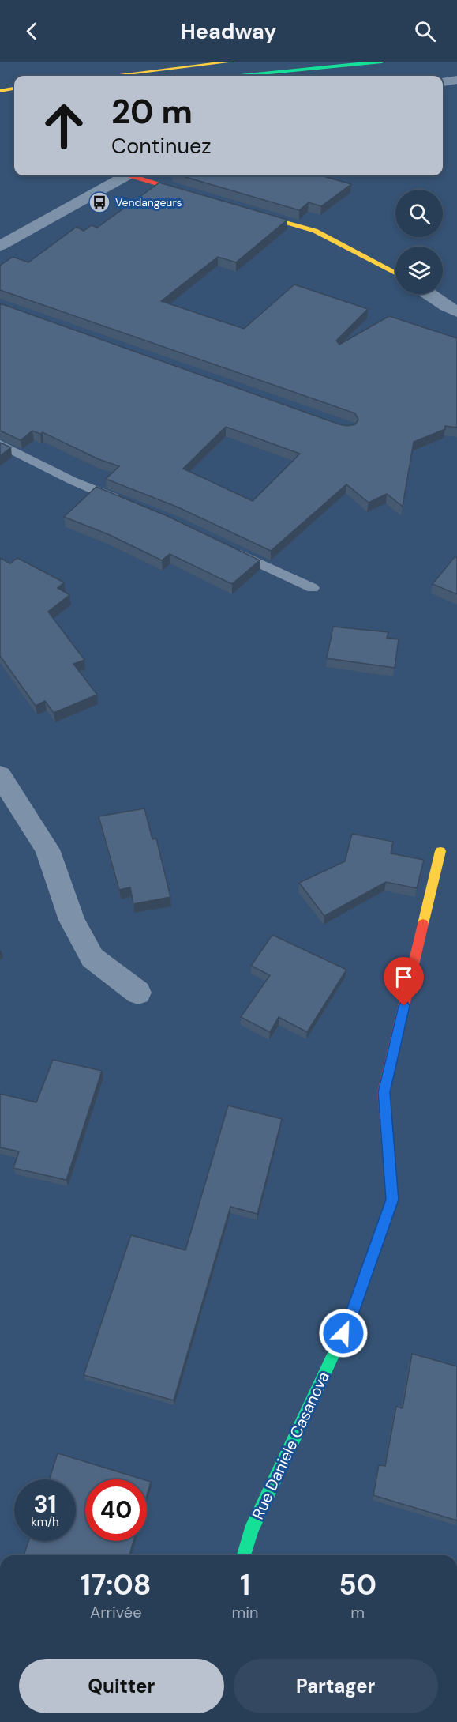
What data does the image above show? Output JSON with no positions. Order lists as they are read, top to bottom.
{
  "streets": {
    "main road": ["Rue Daniele Casanova"]
  },
  "places": {
    "bus stop": ["Vendangeurs"]
  },
  "page": {
    "header": "Headway",
    "turn": ["20 m", "Continuez"],
    "speed": "31 km/h",
    "limit": "40",
    "eta": [
      "17:08",
      "Arrivée",
      "1",
      "min",
      "50",
      "m"
    ],
    "buttons": ["Quitter", "Partager"]
  }
}
